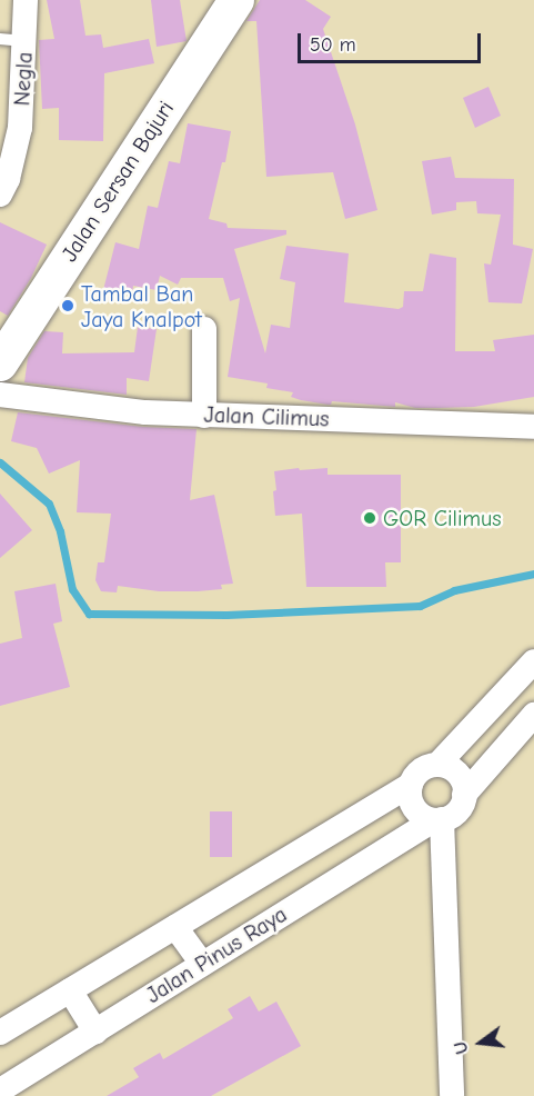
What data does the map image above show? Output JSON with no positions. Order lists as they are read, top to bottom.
{
  "streets": {
    "main road": ["Jalan Sersan Bajuri"],
    "street": ["Negla", "Jalan Cilimus", "Jalan Pinus Raya"]
  },
  "places": ["Tambal Ban Jaya Knalpot", "GOR Cilimus"],
  "scale_bar": "50 m",
  "north": "left"
}
